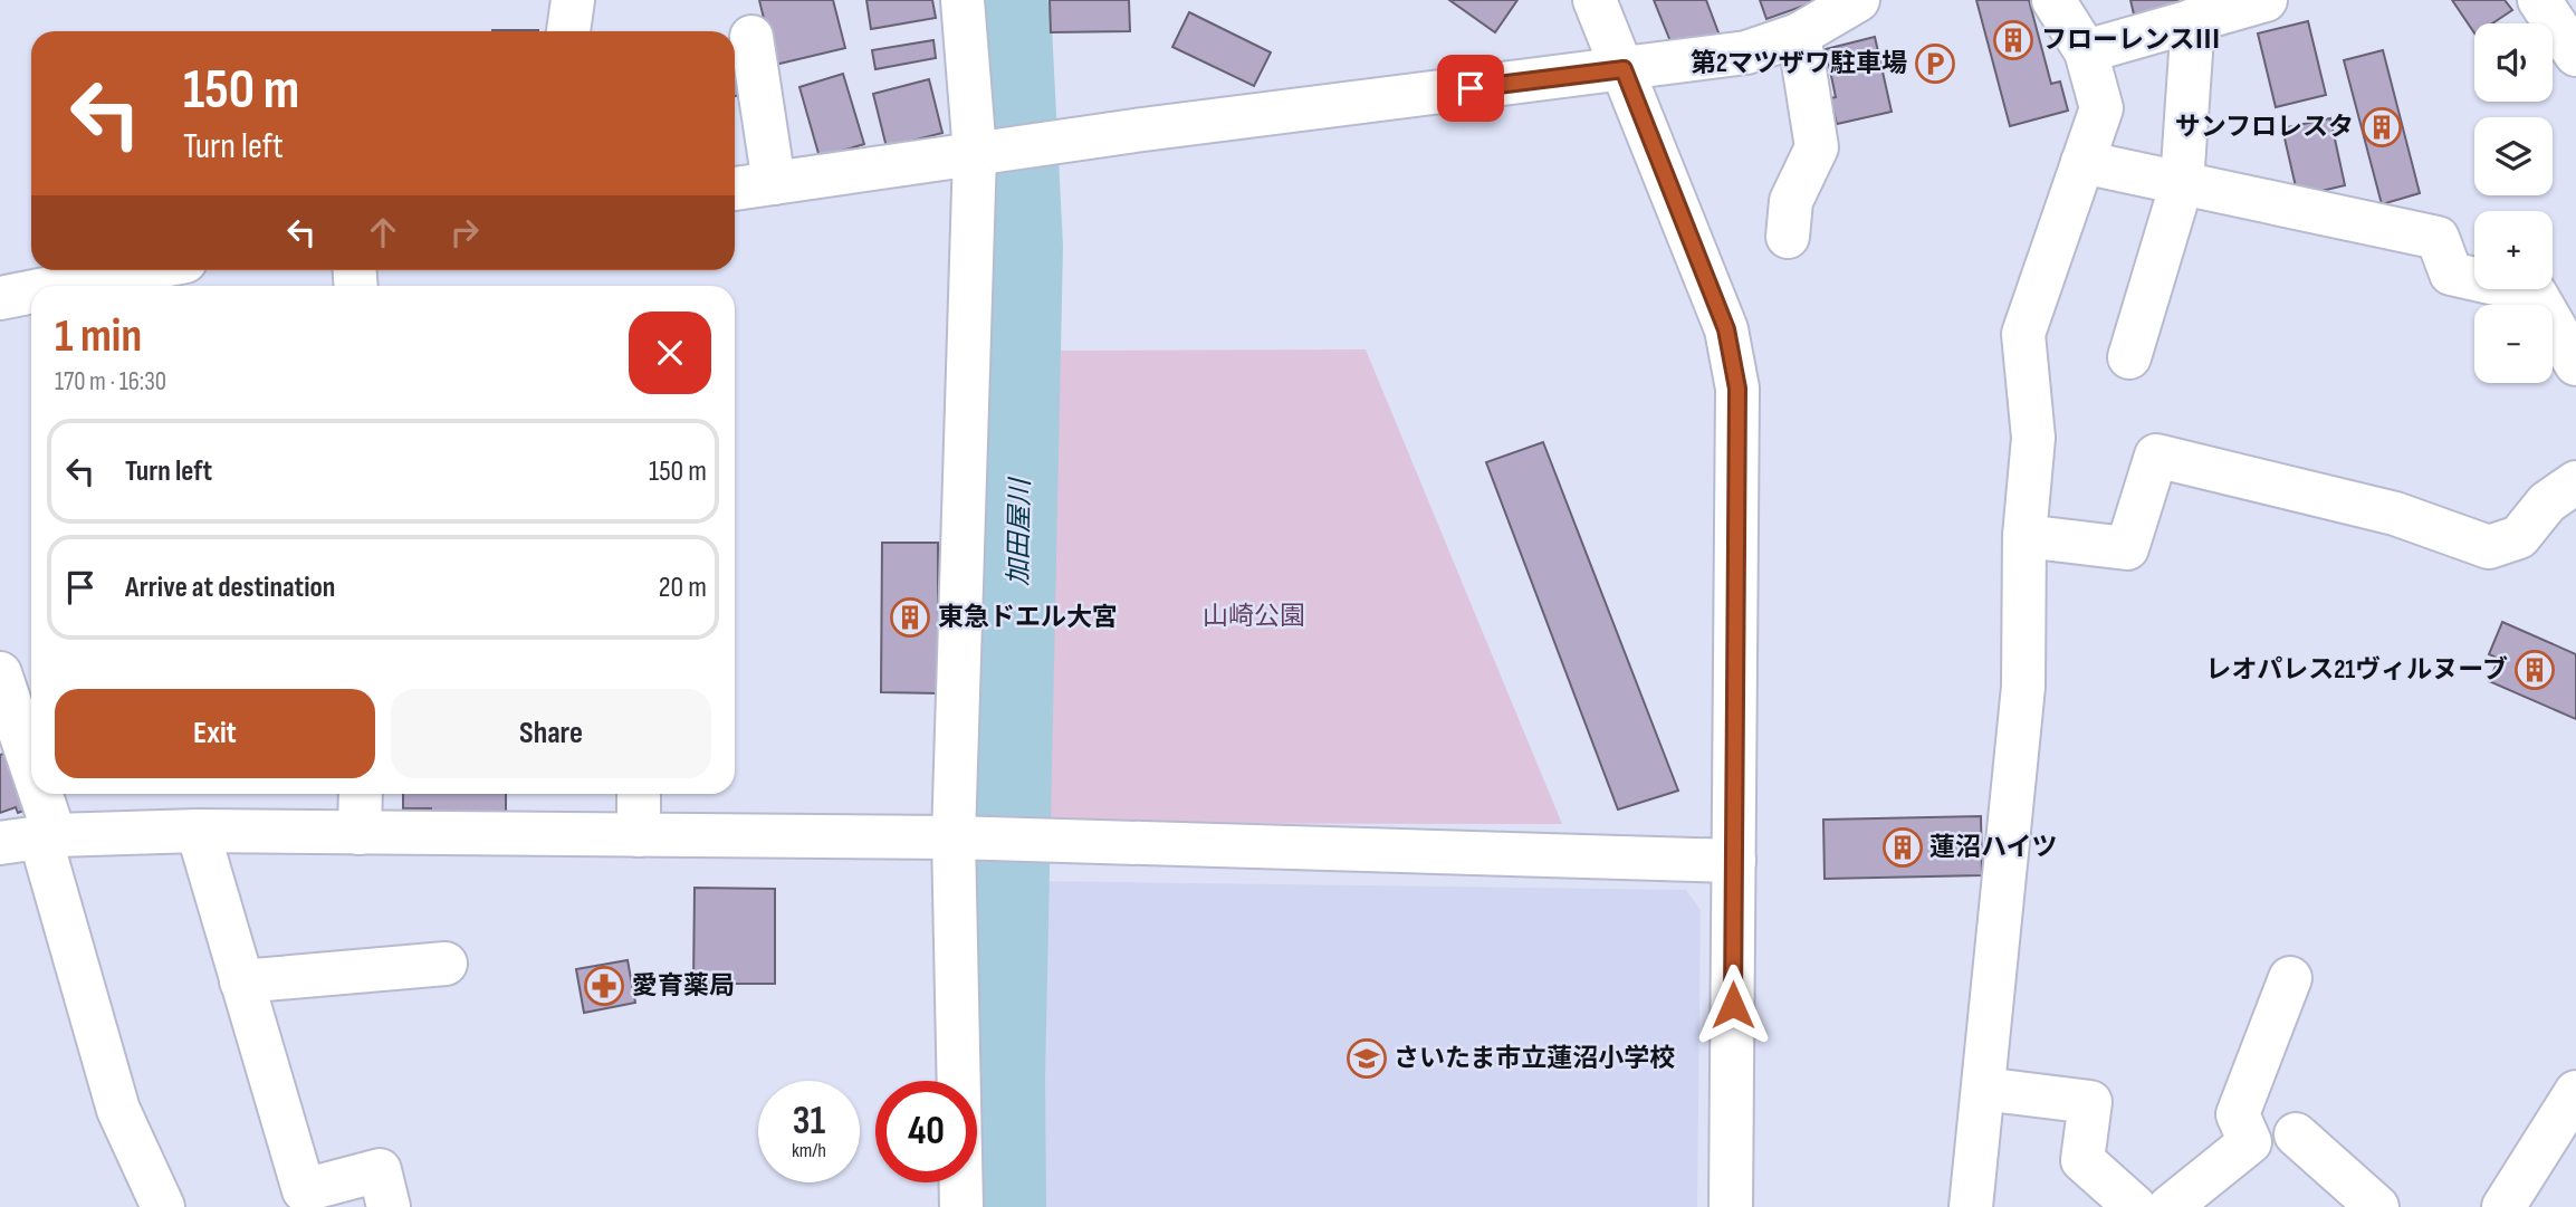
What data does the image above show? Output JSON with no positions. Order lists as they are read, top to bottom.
{
  "water": ["加田屋川"],
  "parks": ["山崎公園"],
  "places": {
    "building": [
      "フローレンスⅢ",
      "サンフロレスタ",
      "東急ドエル大宮",
      "レオパレス21ヴィルヌーブ",
      "蓮沼ハイツ"
    ],
    "parking": ["第2マツザワ駐車場"],
    "pharmacy": ["愛育薬局"],
    "school or university": ["さいたま市立蓮沼小学校"]
  },
  "page": {
    "map_buttons": ["+", "−"],
    "turn": ["150 m", "Turn left"],
    "heading": ["1 min", "170 m · 16:30"],
    "list": [
      {
        "name": "Turn left",
        "value": "150 m"
      },
      {
        "name": "Arrive at destination",
        "value": "20 m"
      }
    ],
    "buttons": ["Exit", "Share"],
    "speed": "31 km/h",
    "limit": "40"
  }
}
